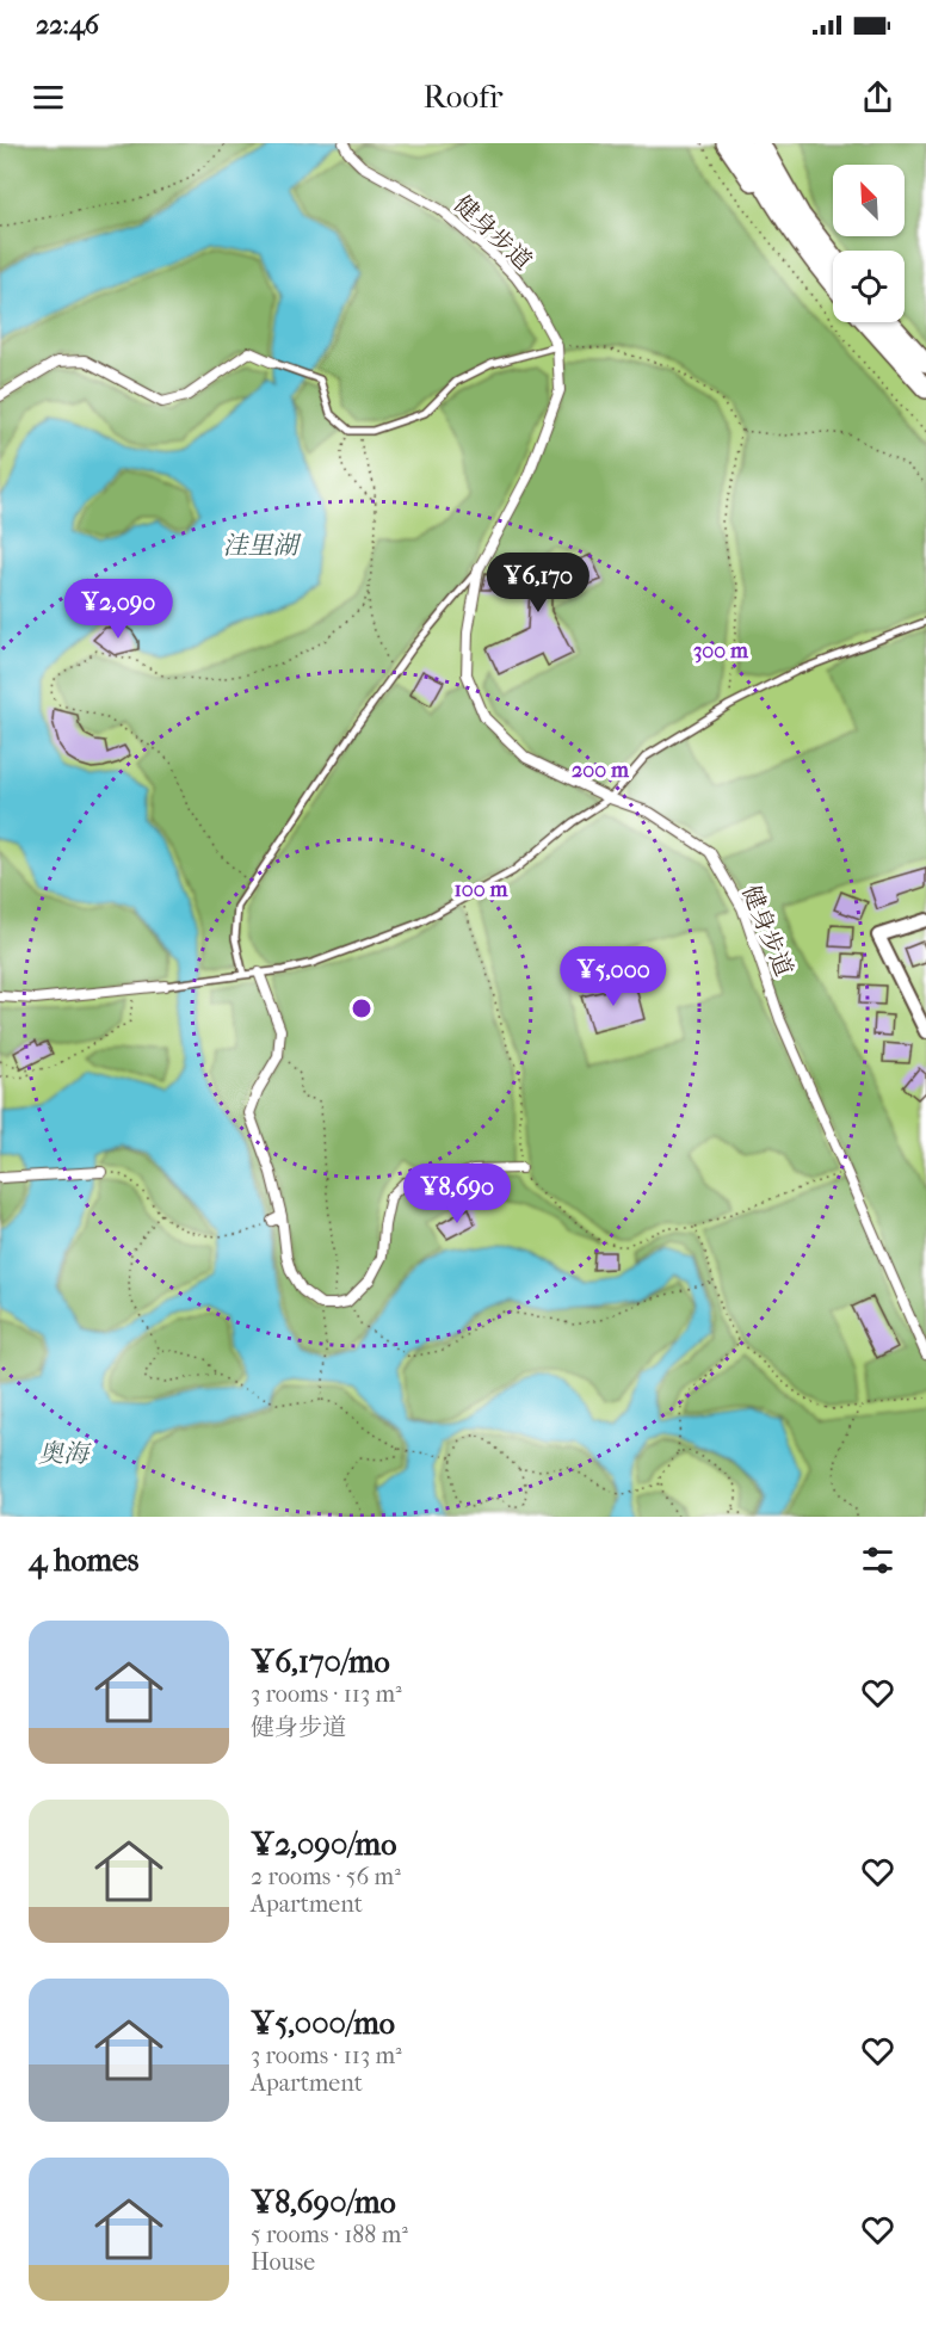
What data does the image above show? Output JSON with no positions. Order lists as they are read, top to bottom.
{
  "streets": {
    "street": ["健身步道"]
  },
  "water": ["洼里湖", "奥海"],
  "north": "top left",
  "page": {
    "status": "22:46",
    "header": "Roofr",
    "price": [
      "¥6,170",
      "¥2,090",
      "¥5,000",
      "¥8,690"
    ],
    "heading": "4 homes",
    "list": [
      {
        "name": "¥6,170/mo",
        "note": "3 rooms · 113 m² · 健身步道"
      },
      {
        "name": "¥2,090/mo",
        "note": "2 rooms · 56 m² · Apartment"
      },
      {
        "name": "¥5,000/mo",
        "note": "3 rooms · 113 m² · Apartment"
      },
      {
        "name": "¥8,690/mo",
        "note": "5 rooms · 188 m² · House"
      }
    ]
  },
  "rings": ["300 m", "200 m", "100 m"]
}
